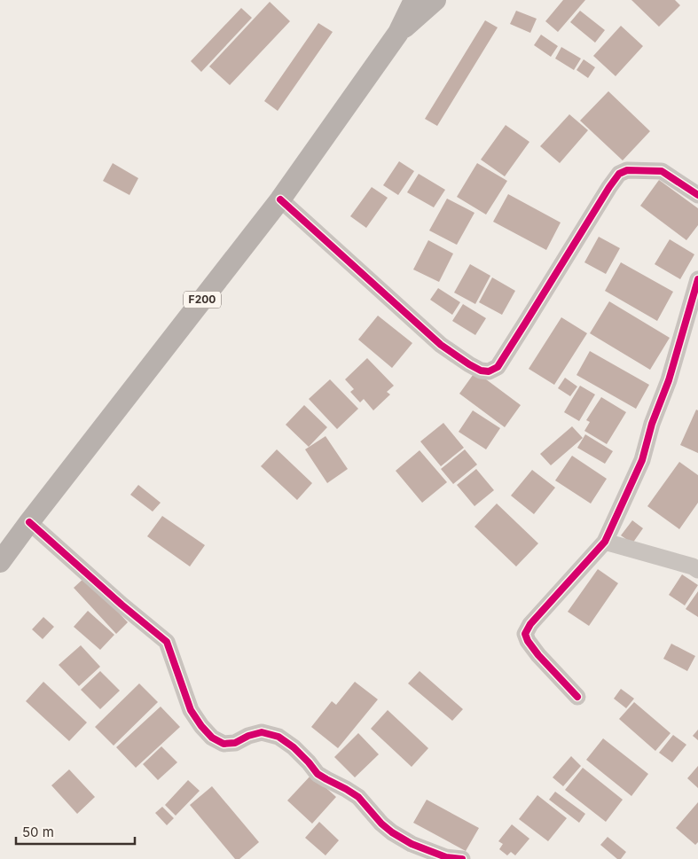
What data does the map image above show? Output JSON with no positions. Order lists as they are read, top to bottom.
{
  "streets": {
    "main road": ["F200"]
  },
  "scale_bar": "50 m"
}
